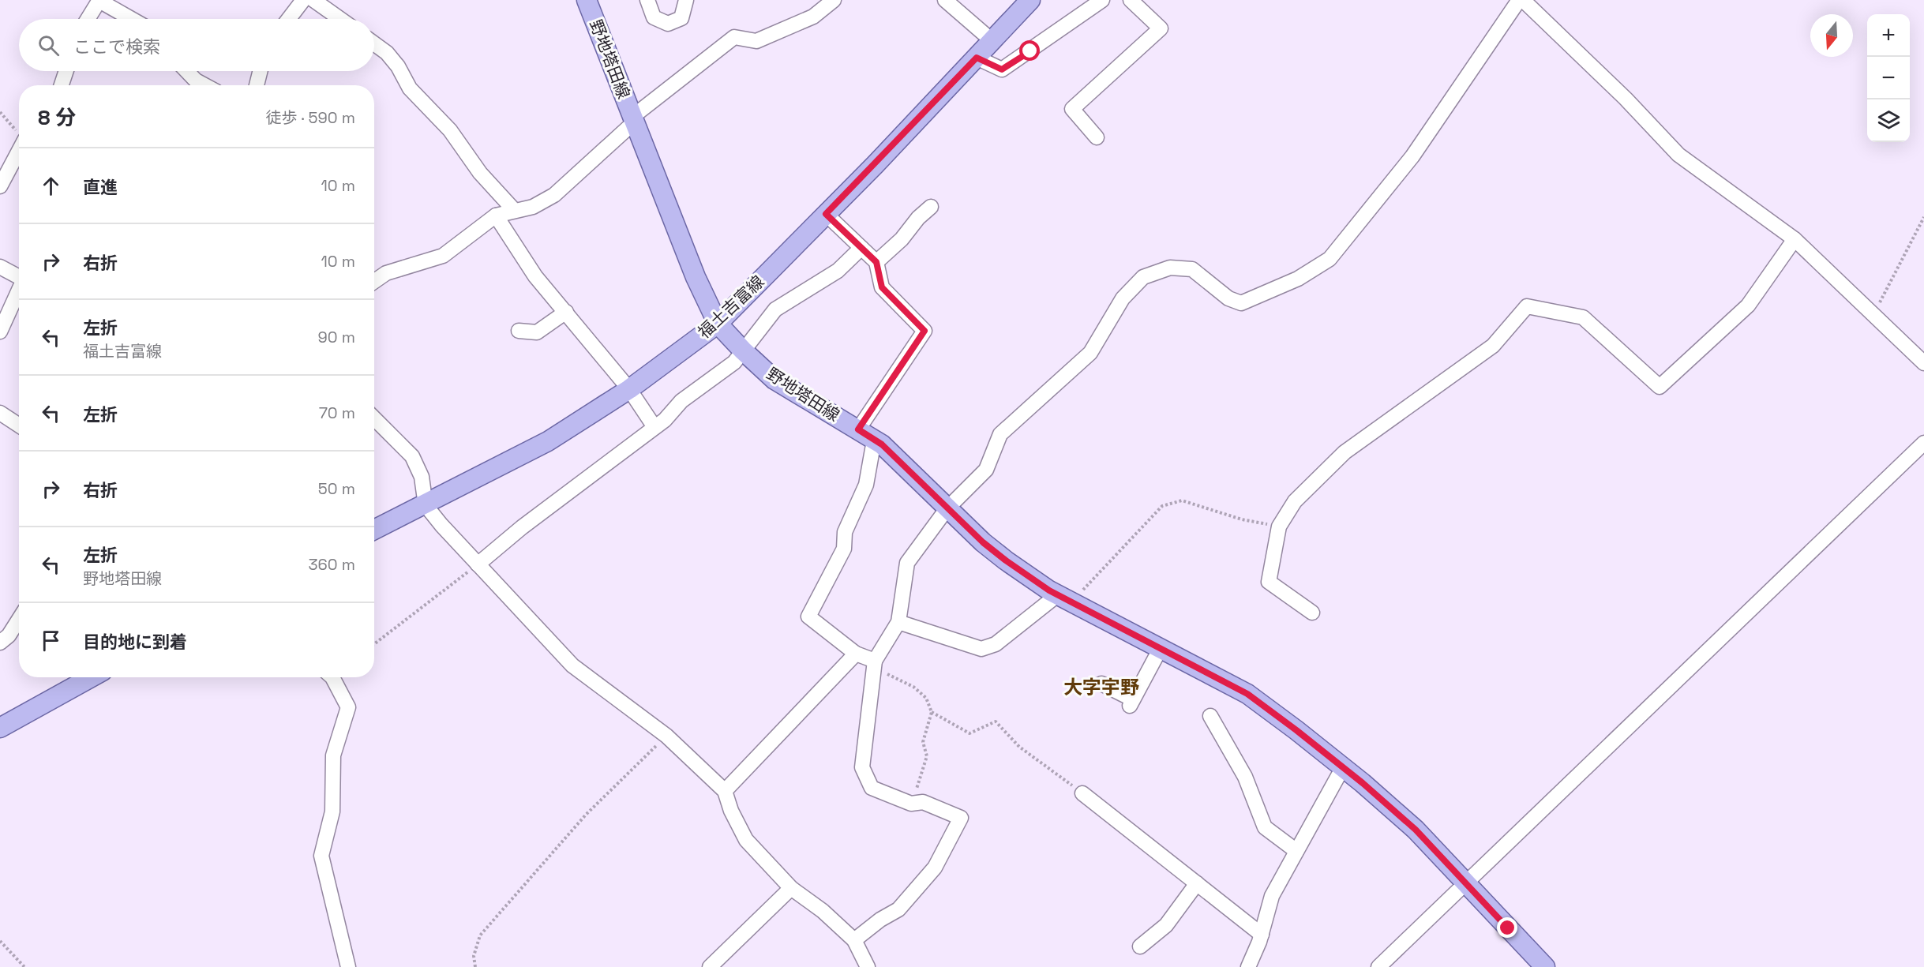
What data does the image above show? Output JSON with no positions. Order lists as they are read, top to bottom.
{
  "streets": {
    "main road": ["野地塔田線", "福土吉富線"]
  },
  "crossings": [
    ["野地塔田線", "福土吉富線"]
  ],
  "districts": ["大字宇野"],
  "north": "bottom",
  "page": {
    "map_buttons": ["+", "−"],
    "search": "ここで検索",
    "heading": ["8 分", "徒歩 · 590 m"],
    "list": [
      ["直進", "10 m"],
      ["右折", "10 m"],
      ["左折", "福土吉富線", "90 m"],
      ["左折", "70 m"],
      ["右折", "50 m"],
      ["左折", "野地塔田線", "360 m"],
      "目的地に到着"
    ]
  }
}
